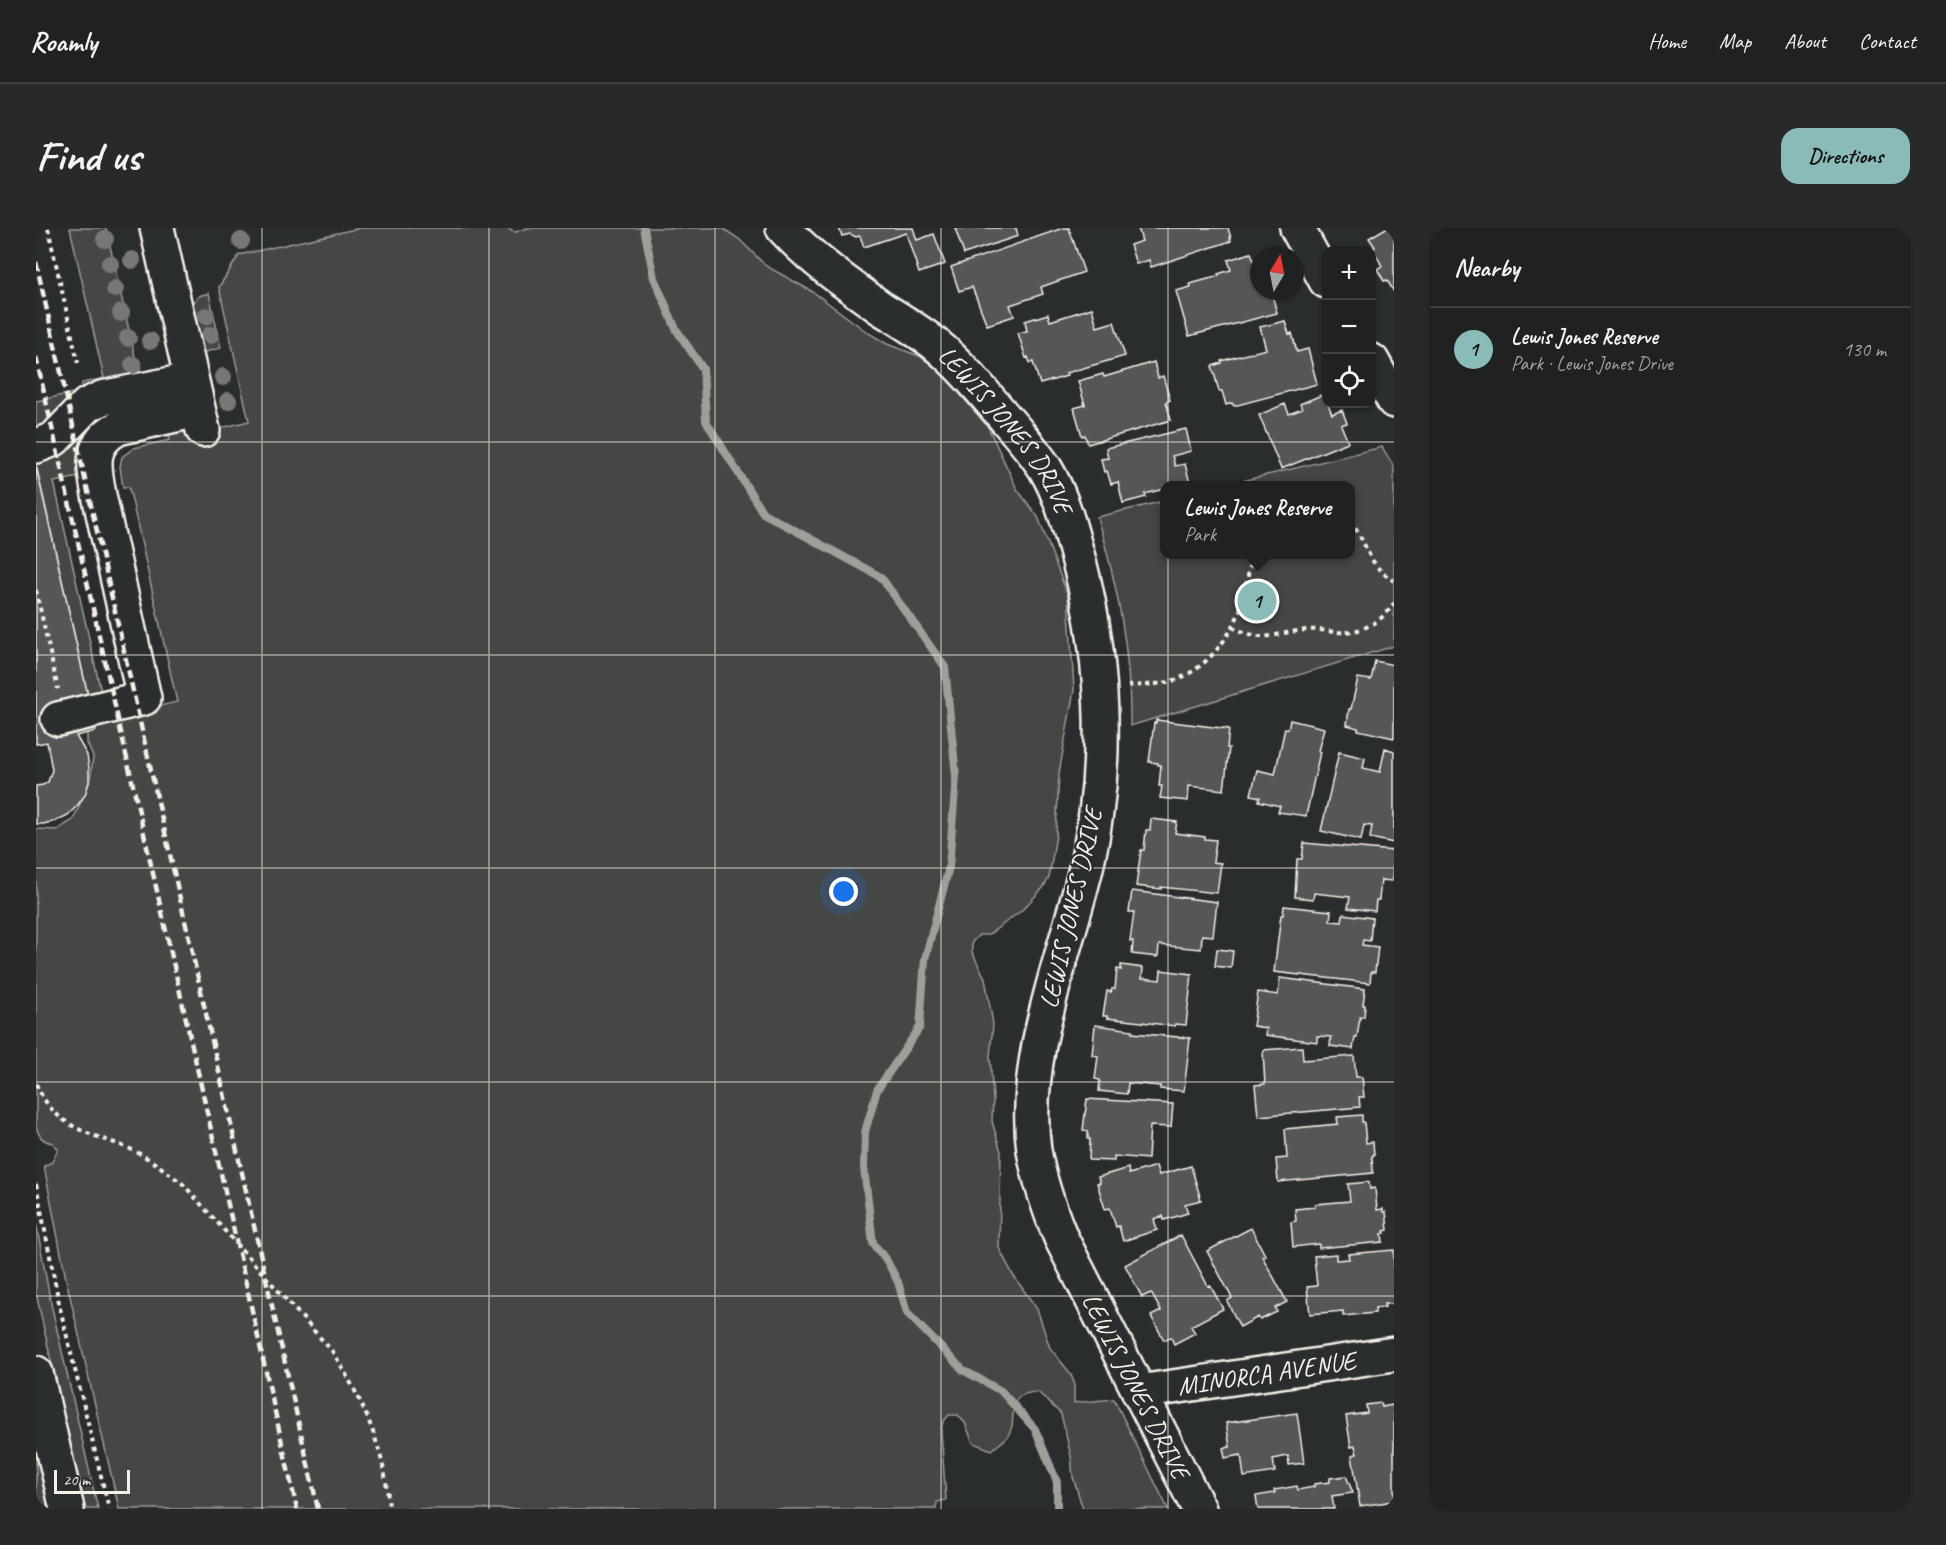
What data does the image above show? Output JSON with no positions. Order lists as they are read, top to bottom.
{
  "streets": {
    "street": ["LEWIS JONES DRIVE", "MINORCA AVENUE"]
  },
  "crossings": [
    ["LEWIS JONES DRIVE", "MINORCA AVENUE"]
  ],
  "scale_bar": "20 m",
  "north": "top",
  "page": {
    "header": "Roamly",
    "nav": [
      "Home",
      "Map",
      "About",
      "Contact"
    ],
    "buttons": "Directions",
    "title": "Find us",
    "heading": "Nearby",
    "map_buttons": ["+", "−"],
    "list": [
      {
        "mark": "1",
        "name": "Lewis Jones Reserve",
        "note": "Park · Lewis Jones Drive",
        "value": "130 m"
      }
    ],
    "popup": ["Lewis Jones Reserve", "Park"],
    "pins": "1",
    "scale": "20 m"
  }
}
